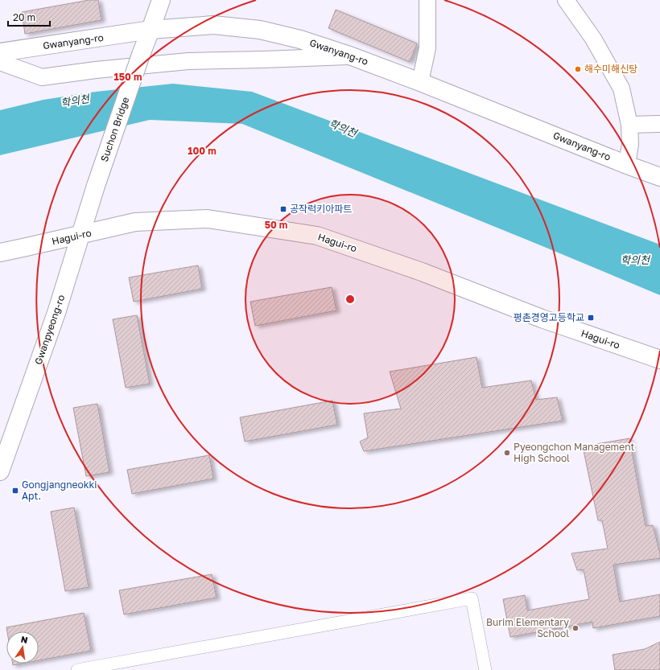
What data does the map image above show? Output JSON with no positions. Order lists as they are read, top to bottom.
{
  "streets": {
    "street": [
      "Gwanyang-ro",
      "Suchon Bridge",
      "Hagui-ro",
      "Gwanpyeong-ro"
    ]
  },
  "crossings": [
    ["Gwanyang-ro", "Suchon Bridge"],
    ["Suchon Bridge", "Gwanpyeong-ro"],
    ["Hagui-ro", "Gwanpyeong-ro"]
  ],
  "water": ["학의천"],
  "places": {
    "other": ["해수미해신탕", "Pyeongchon Management High School", "Burim Elementary School"],
    "transit": ["공작럭키아파트", "평촌경영고등학교", "Gongjangneokki Apt."]
  },
  "scale_bar": "20 m",
  "north": "top",
  "rings": ["150 m", "100 m", "50 m"]
}
